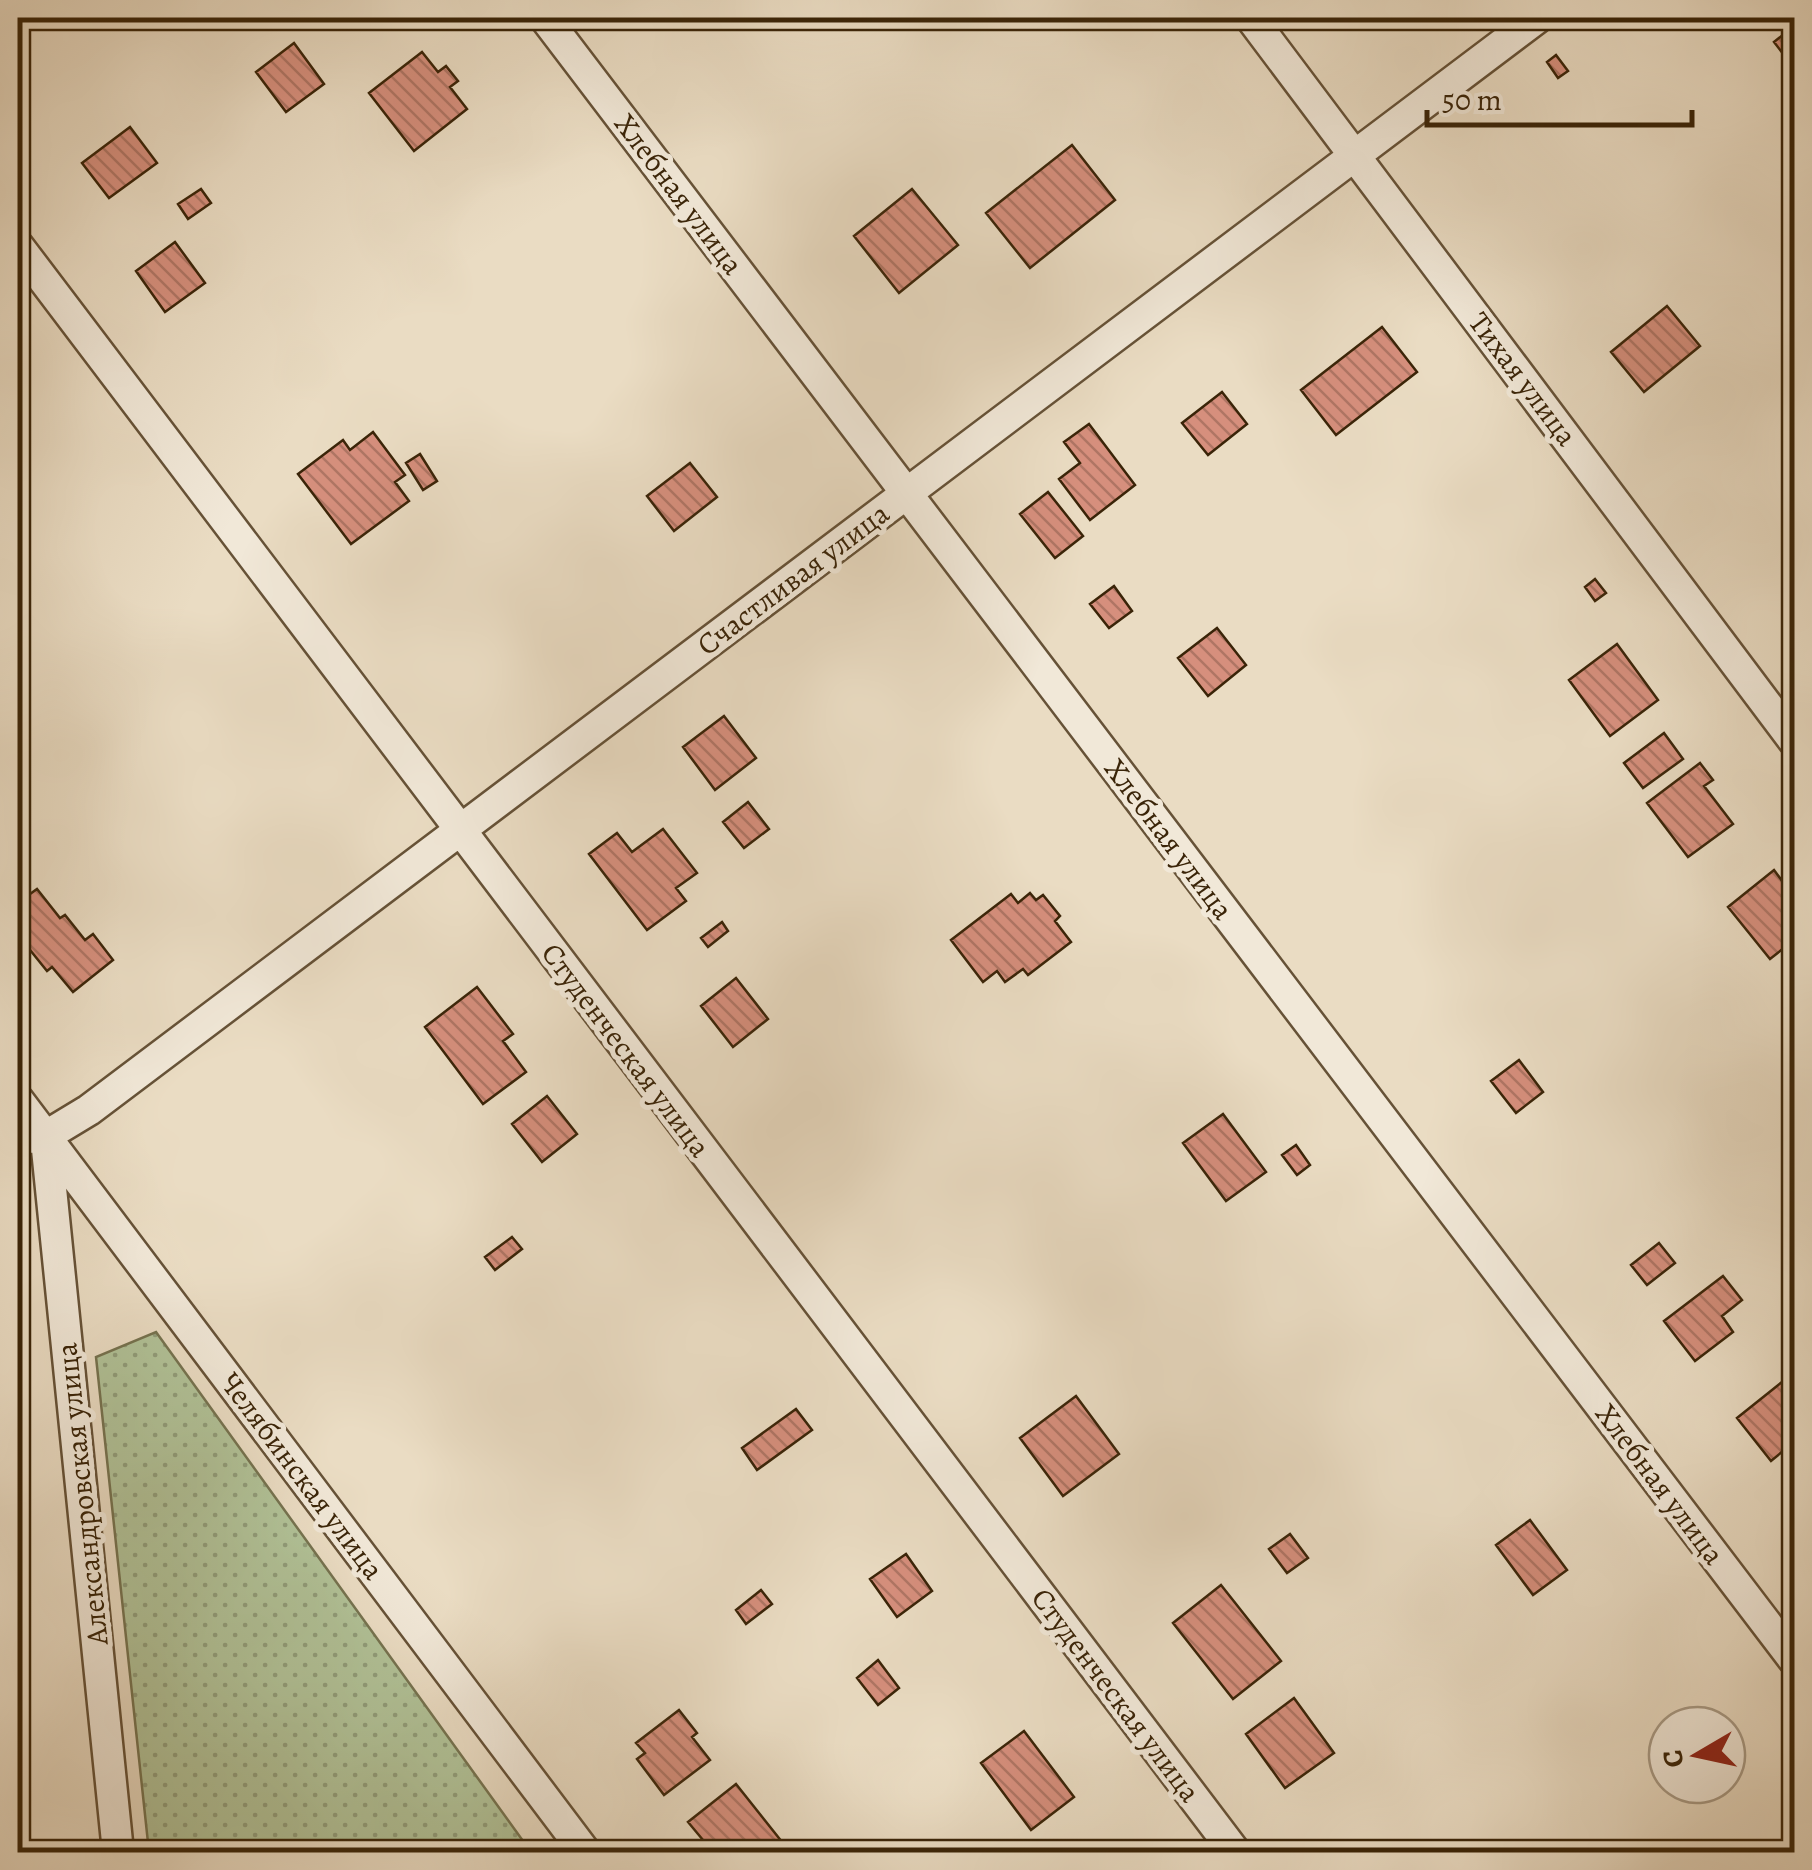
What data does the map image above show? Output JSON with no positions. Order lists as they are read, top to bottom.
{
  "streets": {
    "street": [
      "Хлебная улица",
      "Тихая улица",
      "Счастливая улица",
      "Студенческая улица",
      "Челябинская улица",
      "Александровская улица"
    ]
  },
  "crossings": [
    ["Хлебная улица", "Счастливая улица"],
    ["Тихая улица", "Счастливая улица"],
    ["Счастливая улица", "Студенческая улица"],
    ["Счастливая улица", "Челябинская улица"],
    ["Счастливая улица", "Александровская улица"],
    ["Челябинская улица", "Александровская улица"]
  ],
  "scale_bar": "50 m",
  "north": "left"
}
